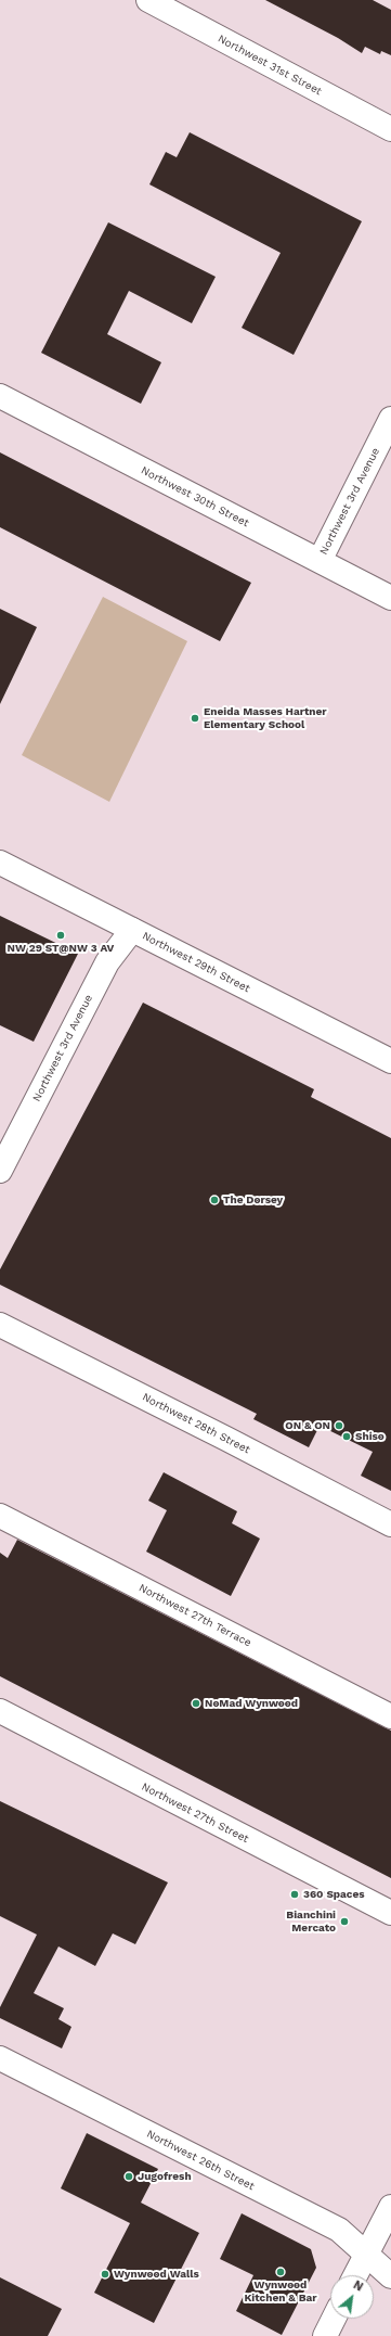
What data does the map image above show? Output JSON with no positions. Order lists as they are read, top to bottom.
{
  "streets": {
    "street": [
      "Northwest 31st Street",
      "Northwest 30th Street",
      "Northwest 3rd Avenue",
      "Northwest 29th Street",
      "Northwest 28th Street",
      "Northwest 27th Terrace",
      "Northwest 27th Street",
      "Northwest 26th Street"
    ]
  },
  "crossings": [
    ["Northwest 30th Street", "Northwest 3rd Avenue"],
    ["Northwest 3rd Avenue", "Northwest 29th Street"]
  ],
  "places": [
    "Eneida Masses Hartner Elementary School",
    "NW 29 ST@NW 3 AV",
    "The Dorsey",
    "ON & ON",
    "Shiso",
    "NoMad Wynwood",
    "360 Spaces",
    "Bianchini Mercato",
    "Jugofresh",
    "Wynwood Kitchen & Bar",
    "Wynwood Walls"
  ],
  "north": "top right"
}
